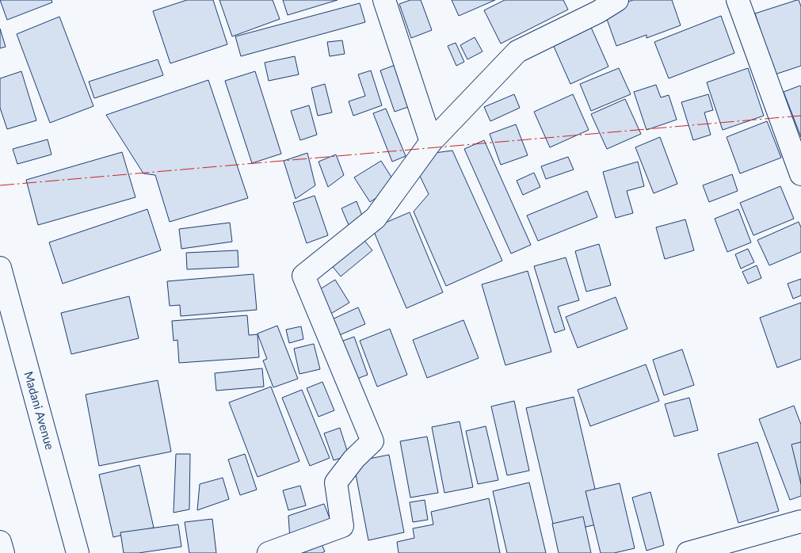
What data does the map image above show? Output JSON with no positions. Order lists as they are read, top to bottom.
{
  "streets": {
    "street": ["Madani Avenue"]
  }
}
